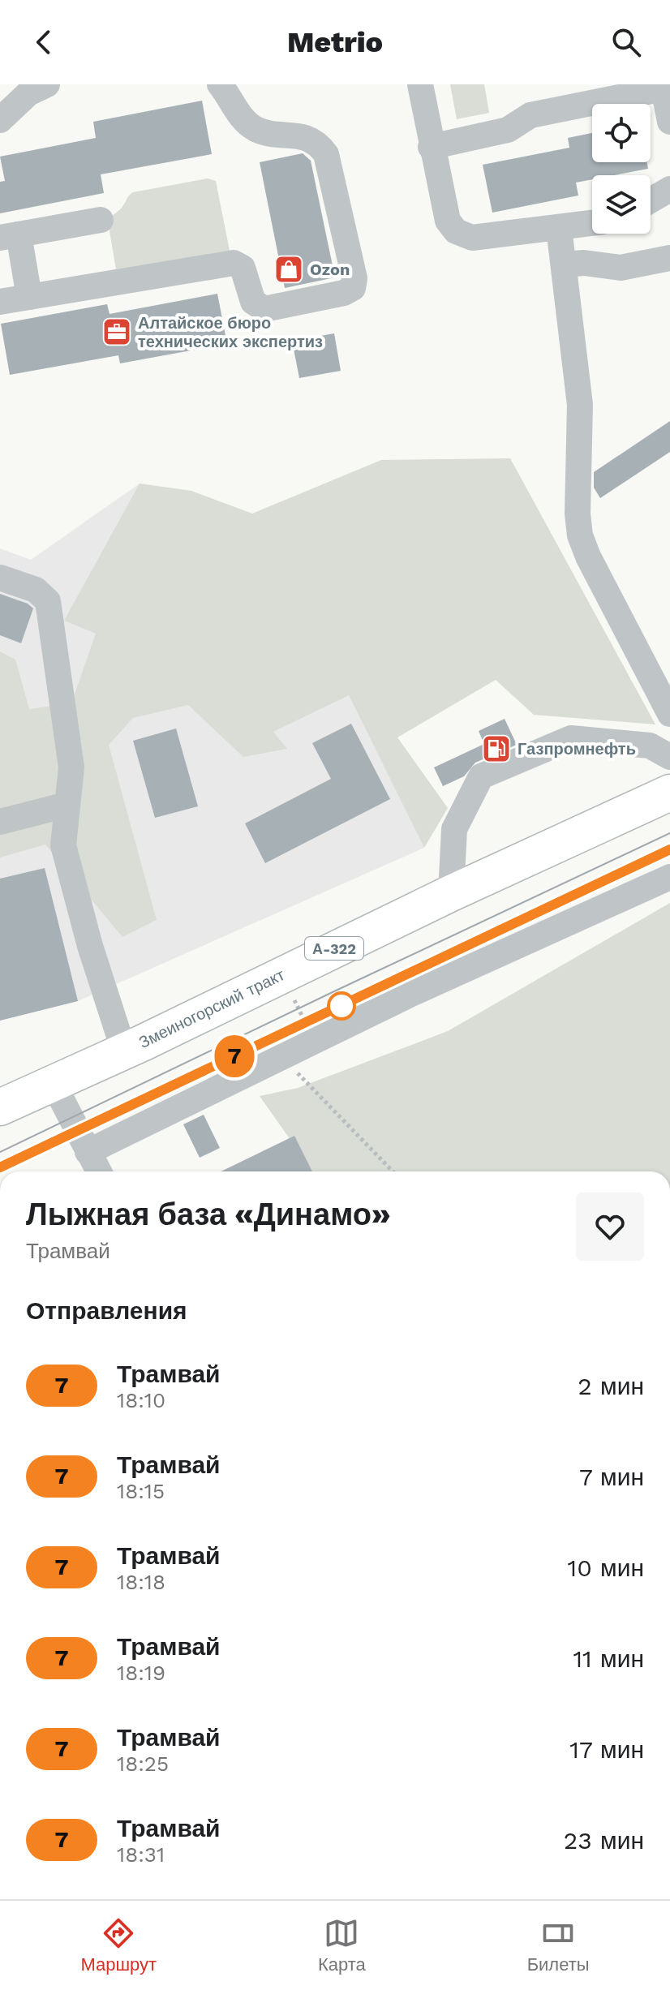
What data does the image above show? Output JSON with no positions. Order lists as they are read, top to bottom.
{
  "streets": {
    "highway": ["А-322", "Змеиногорский тракт"]
  },
  "places": {
    "shop": ["Ozon"],
    "office": ["Алтайское бюро технических экспертиз"],
    "fuel station": ["Газпромнефть"]
  },
  "lines": ["tram line 7"],
  "page": {
    "header": "Metrio",
    "on_map": "7",
    "heading": [
      ["Лыжная база «Динамо»", "Трамвай"],
      "Отправления"
    ],
    "list": [
      {
        "mark": "7",
        "name": "Трамвай",
        "note": "18:10",
        "value": "2 мин"
      },
      {
        "mark": "7",
        "name": "Трамвай",
        "note": "18:15",
        "value": "7 мин"
      },
      {
        "mark": "7",
        "name": "Трамвай",
        "note": "18:18",
        "value": "10 мин"
      },
      {
        "mark": "7",
        "name": "Трамвай",
        "note": "18:19",
        "value": "11 мин"
      },
      {
        "mark": "7",
        "name": "Трамвай",
        "note": "18:25",
        "value": "17 мин"
      },
      {
        "mark": "7",
        "name": "Трамвай",
        "note": "18:31",
        "value": "23 мин"
      }
    ],
    "tabs": ["Маршрут", "Карта", "Билеты"]
  }
}
